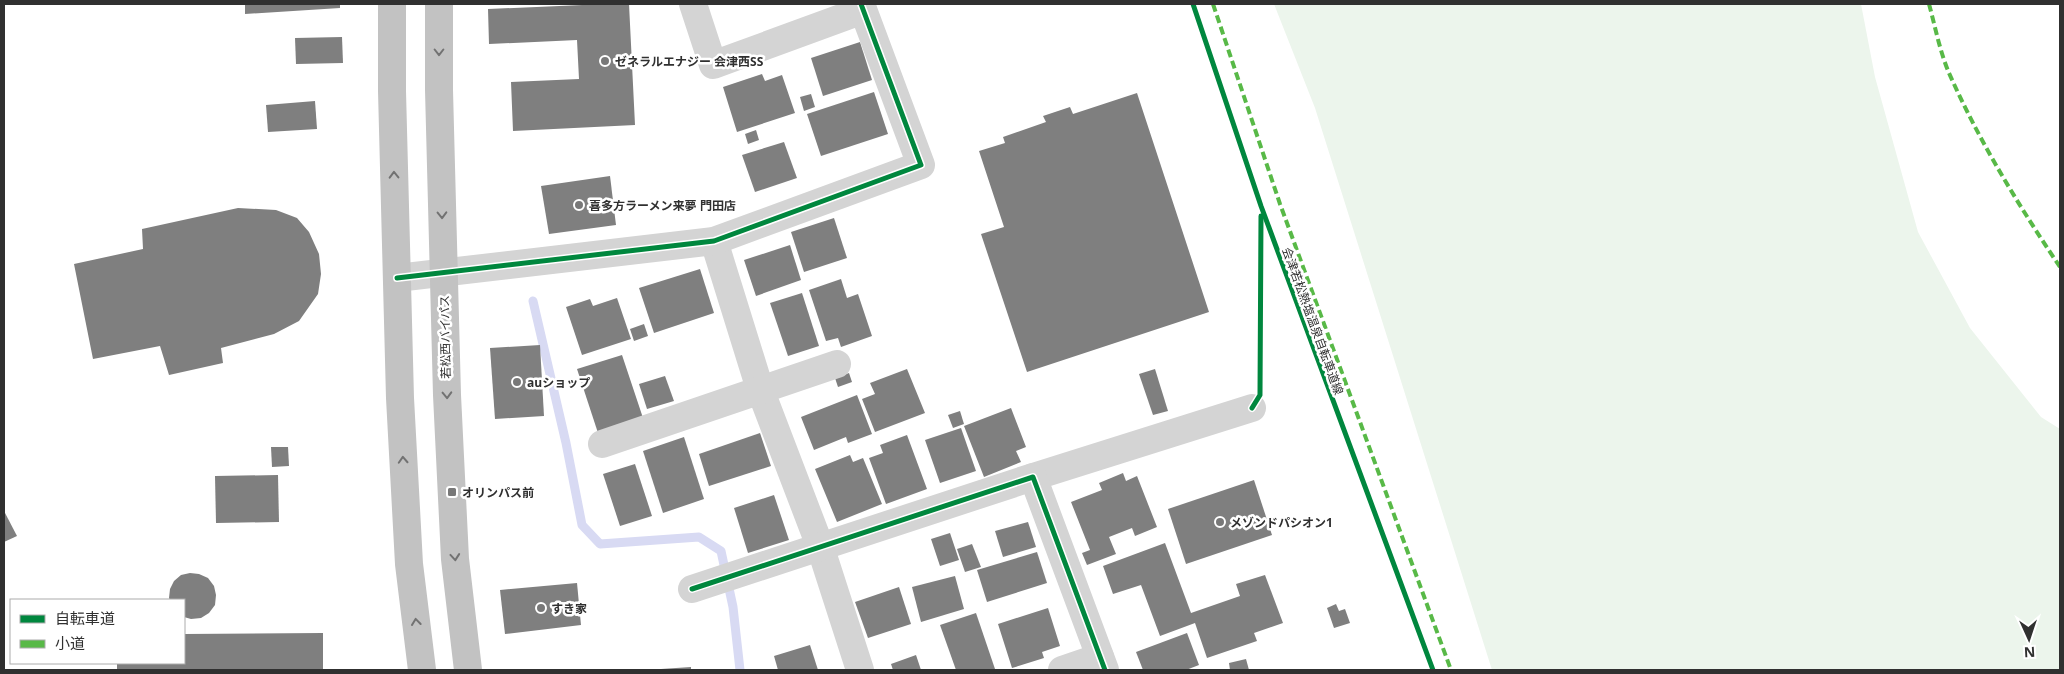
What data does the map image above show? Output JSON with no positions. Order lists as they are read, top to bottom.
{
  "streets": {
    "highway": ["若松西バイパス"],
    "cycle path": ["会津若松熱塩温泉自転車道線"]
  },
  "places": {
    "other": [
      "ゼネラルエナジー 会津西SS",
      "喜多方ラーメン来夢 門田店",
      "auショップ",
      "メゾンドパシオン1",
      "すき家"
    ],
    "transit": ["オリンパス前"]
  },
  "legend": ["自転車道", "小道"],
  "north": "bottom"
}
